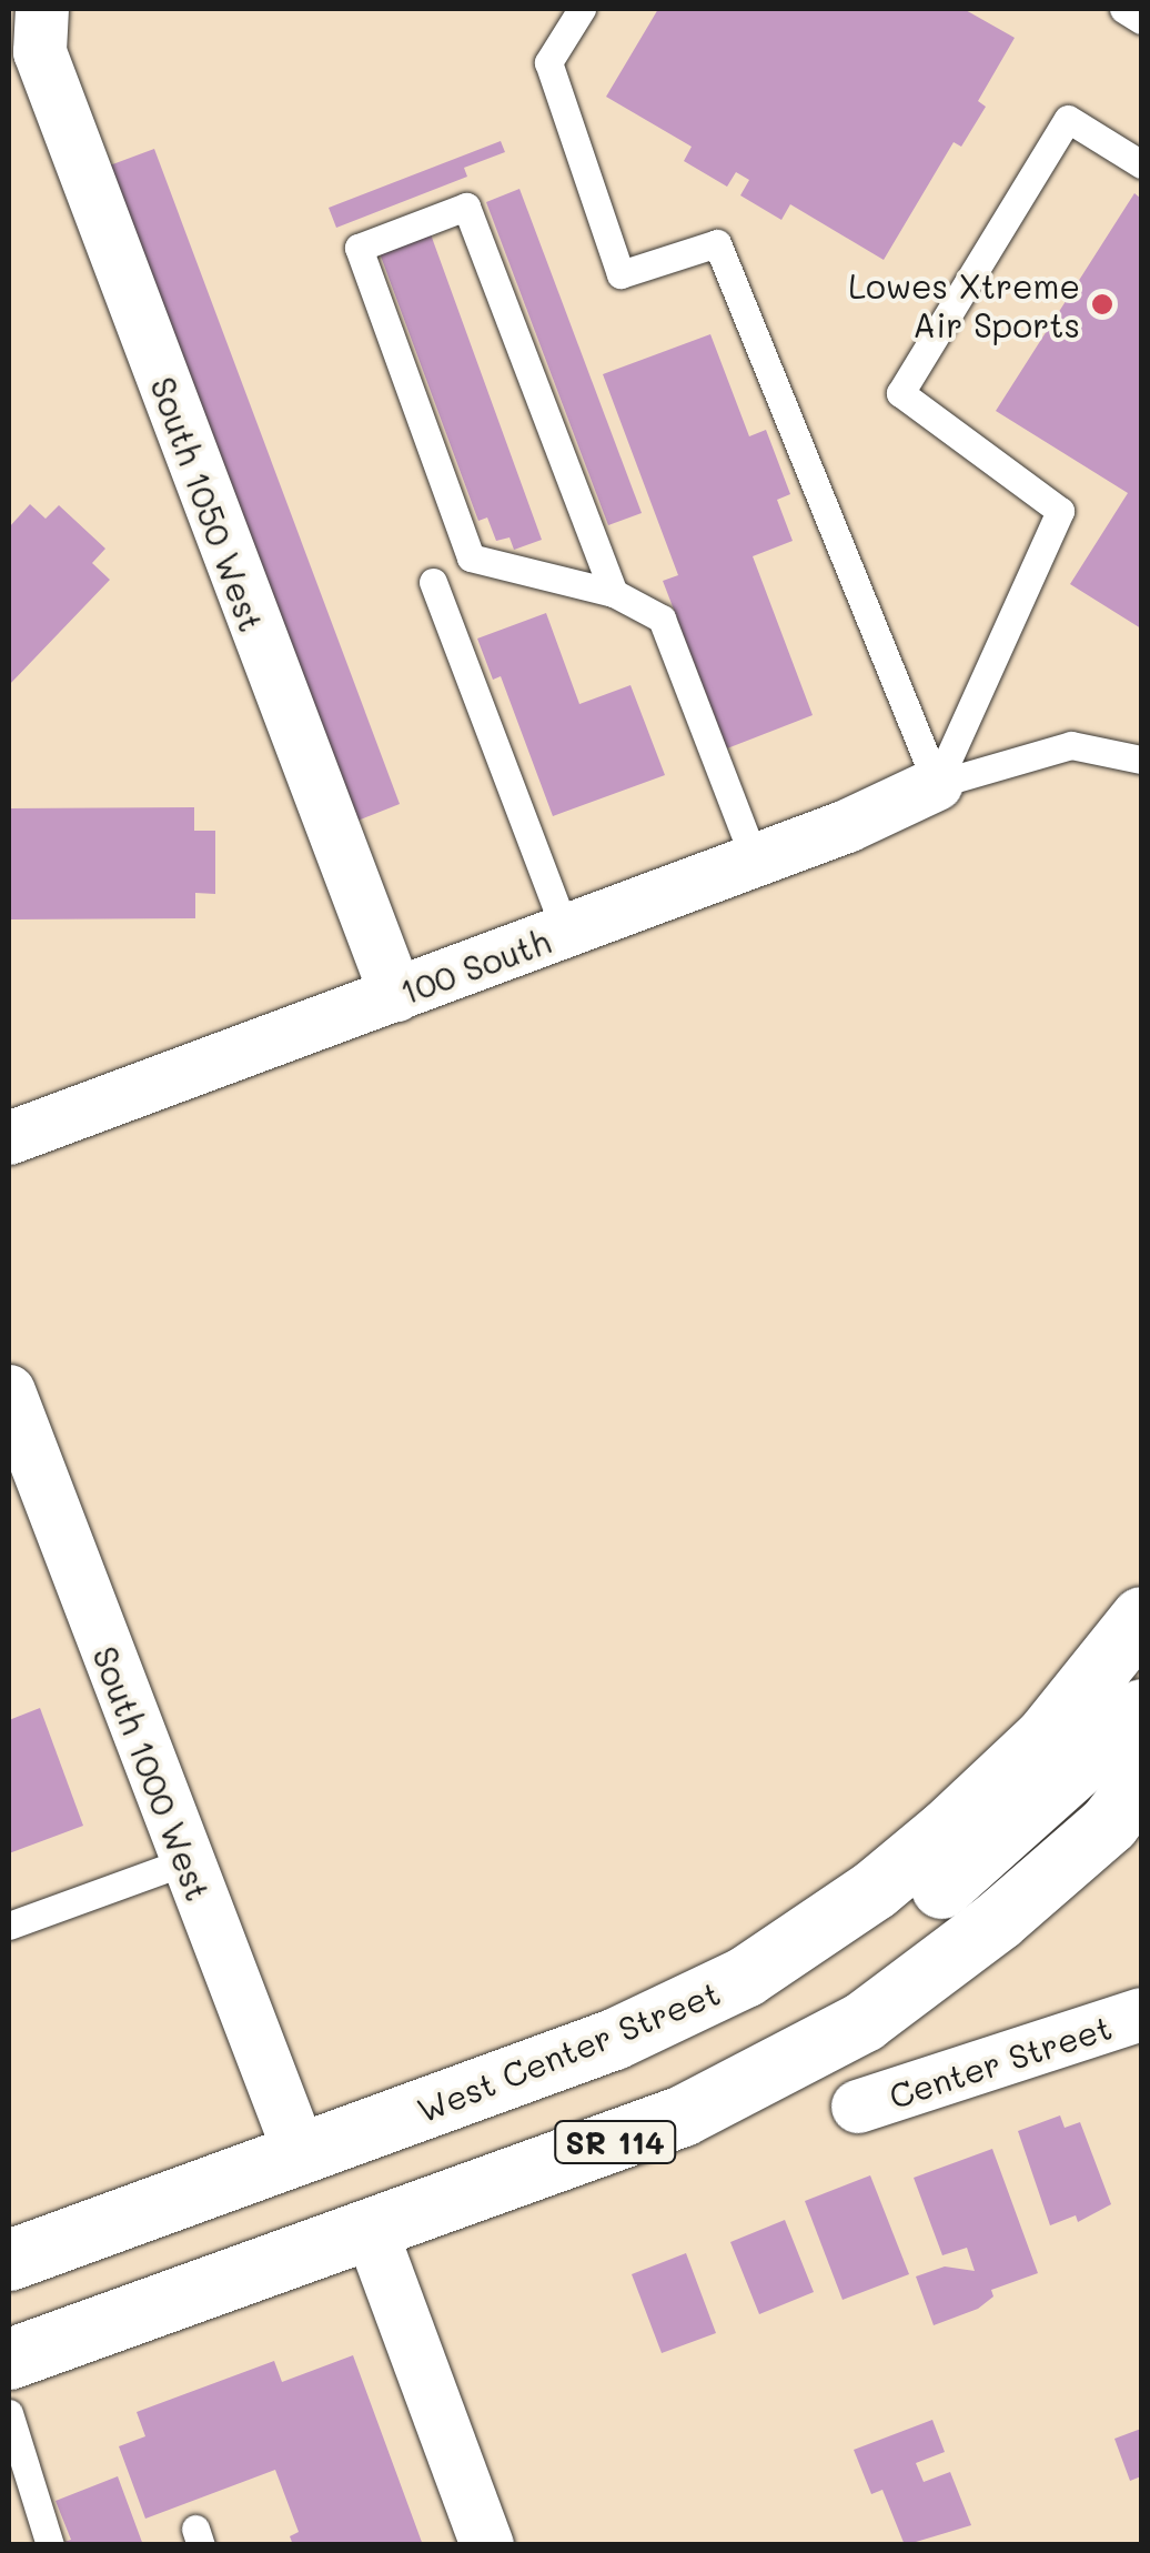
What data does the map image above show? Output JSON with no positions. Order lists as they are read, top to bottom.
{
  "streets": {
    "main road": ["West Center Street", "SR 114"],
    "street": [
      "South 1050 West",
      "100 South",
      "South 1000 West",
      "Center Street"
    ]
  },
  "crossings": [
    ["South 1050 West", "100 South"],
    ["South 1000 West", "West Center Street"]
  ],
  "places": ["Lowes Xtreme Air Sports"]
}
